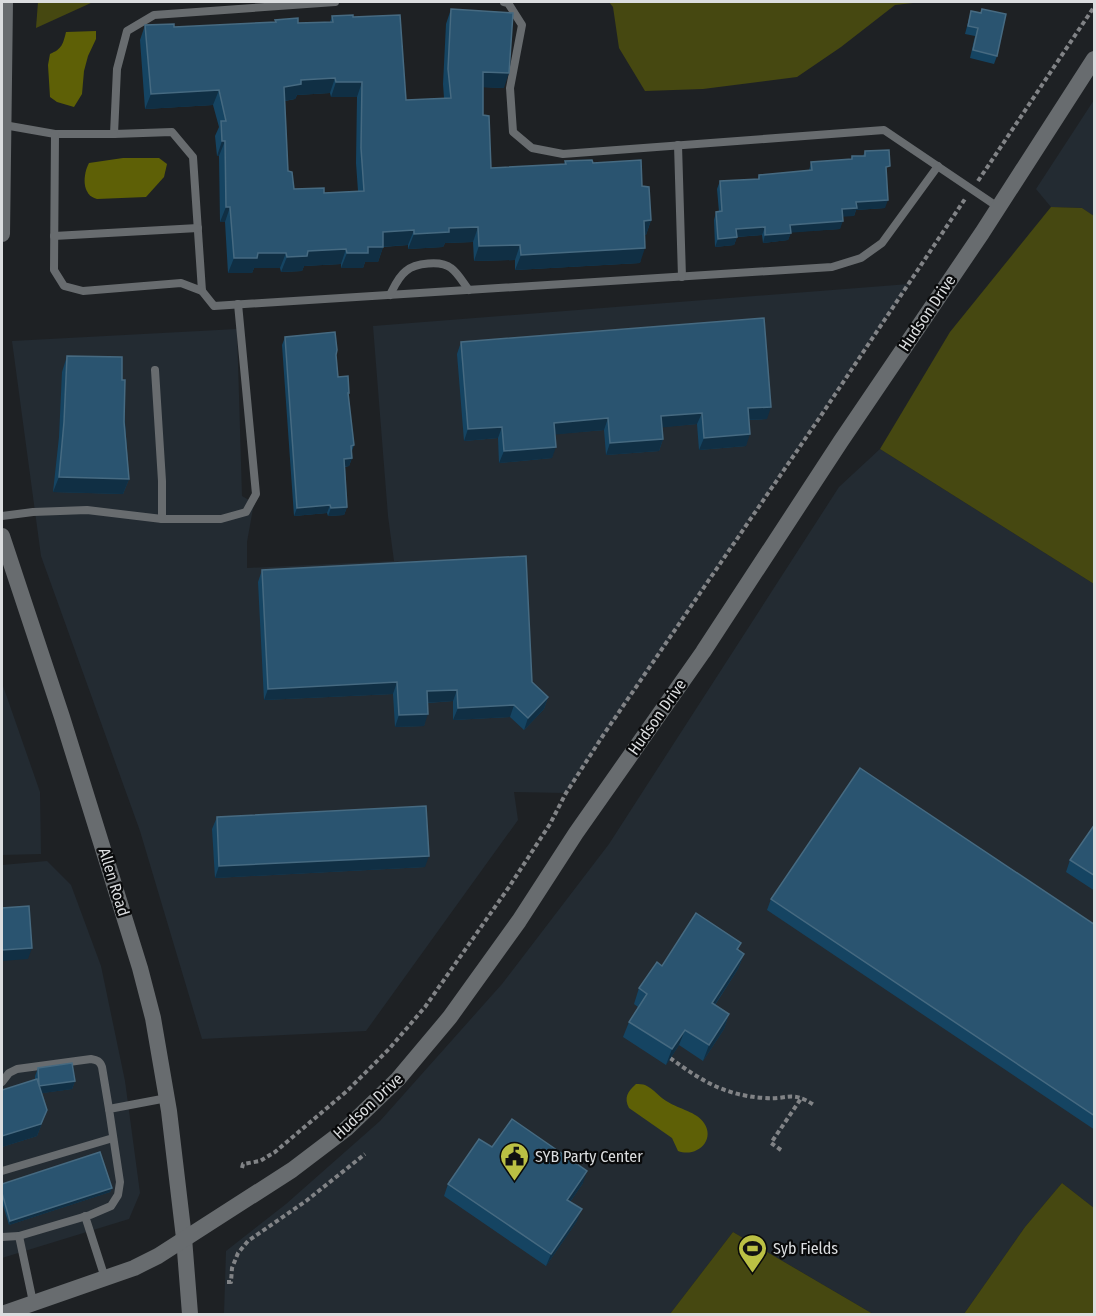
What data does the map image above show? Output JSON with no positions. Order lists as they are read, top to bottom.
{
  "streets": {
    "main road": ["Hudson Drive", "Allen Road"]
  },
  "crossings": [
    ["Hudson Drive", "Allen Road"]
  ],
  "places": {
    "public building": ["SYB Party Center"],
    "sports": ["Syb Fields"]
  }
}
